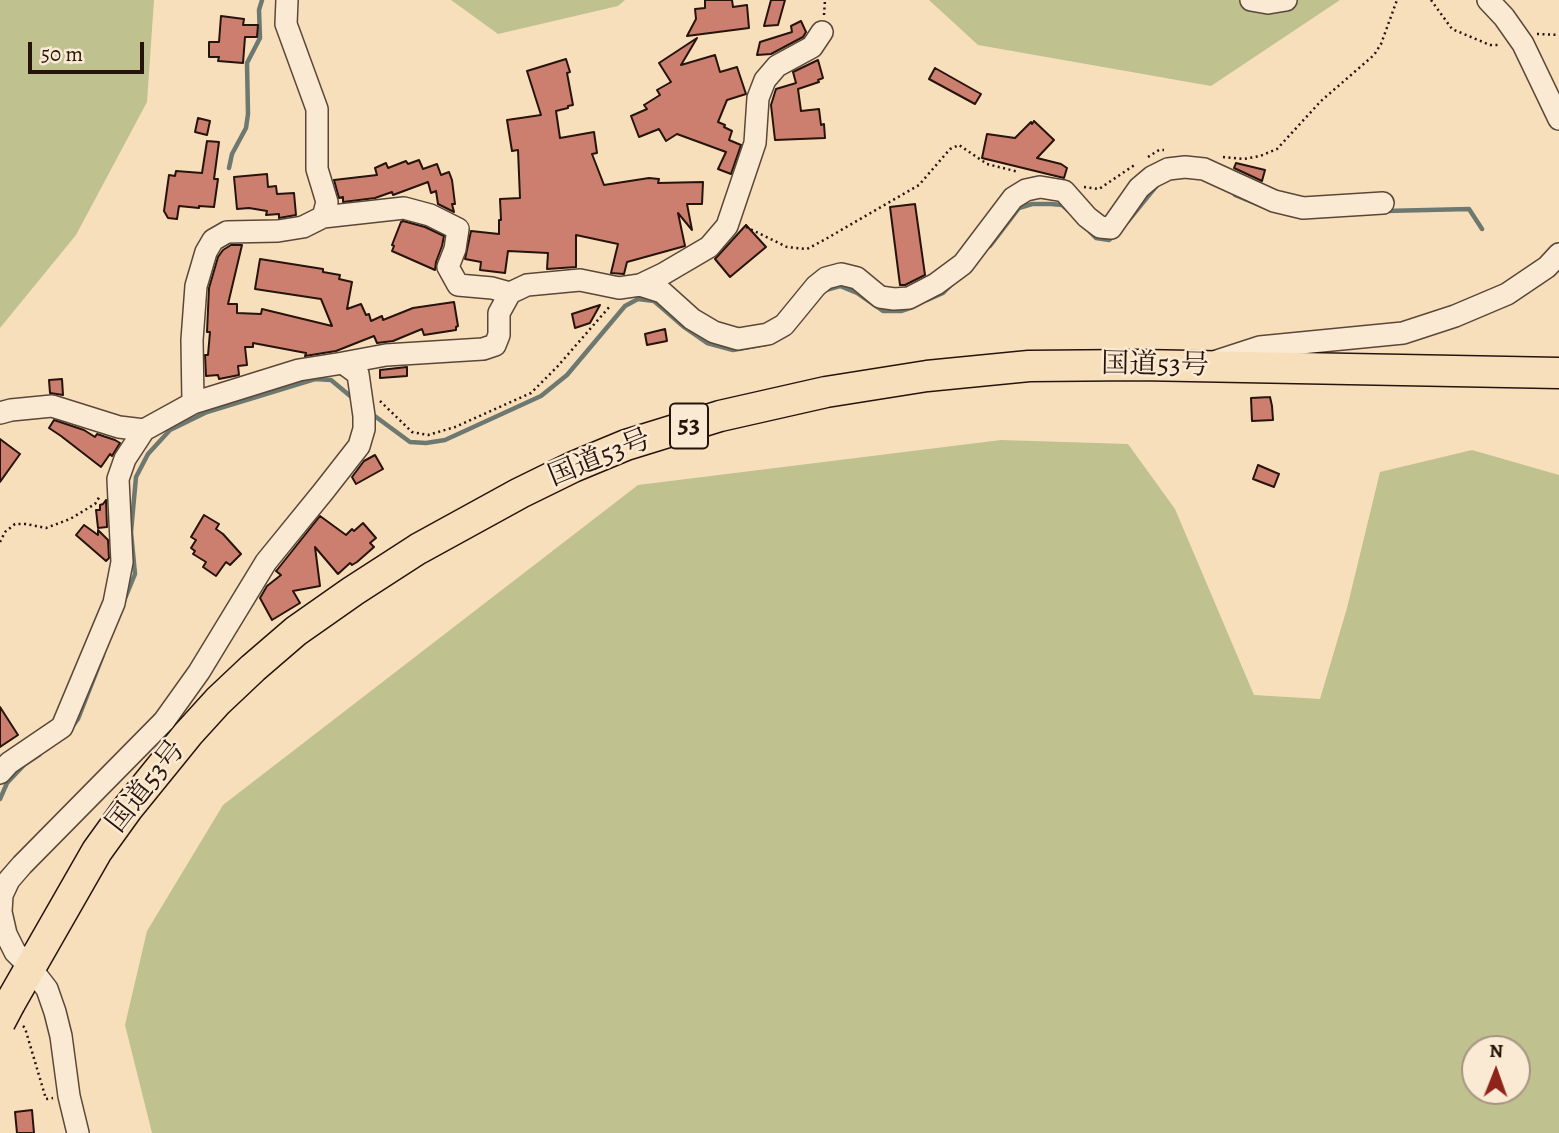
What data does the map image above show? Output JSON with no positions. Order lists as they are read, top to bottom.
{
  "streets": {
    "highway": ["国道53号", "53"]
  },
  "scale_bar": "50 m",
  "north": "top"
}
